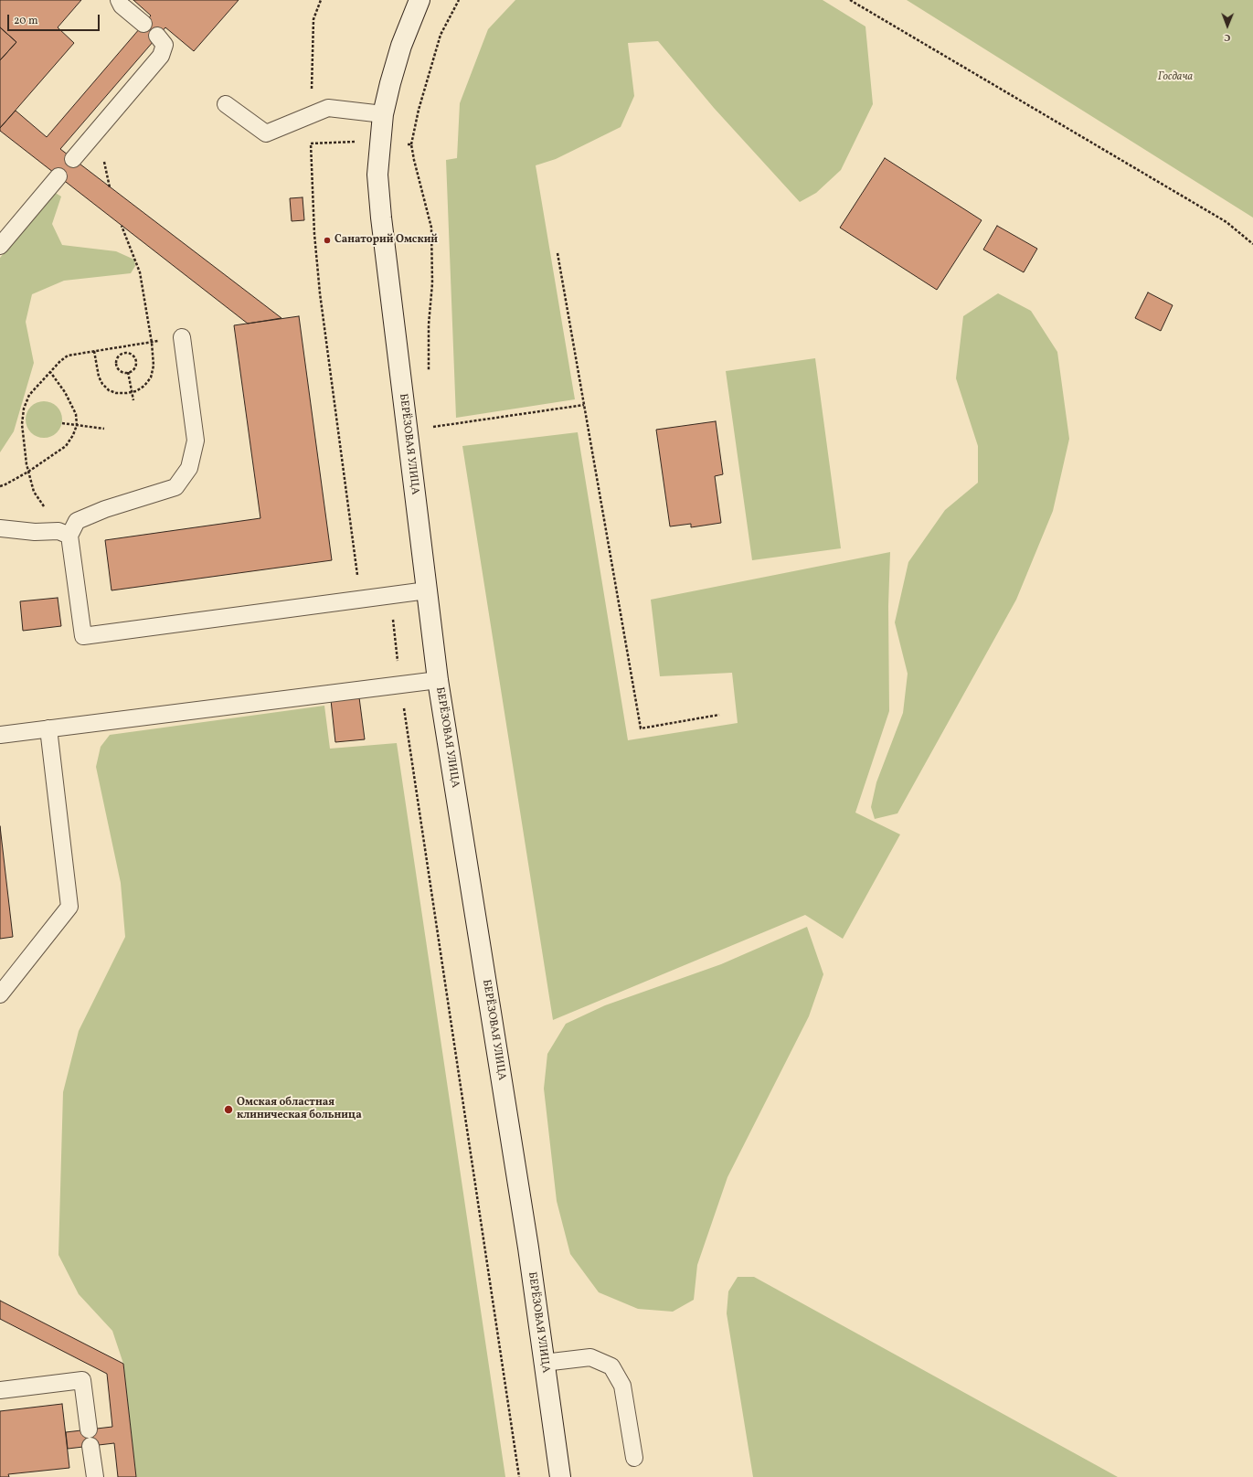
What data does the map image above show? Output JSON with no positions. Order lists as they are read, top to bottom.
{
  "streets": {
    "main road": ["БЕРЁЗОВАЯ УЛИЦА"]
  },
  "parks": ["Госдача"],
  "places": ["Санаторий Омский", "Омская областная клиническая больница"],
  "scale_bar": "20 m",
  "north": "bottom"
}
